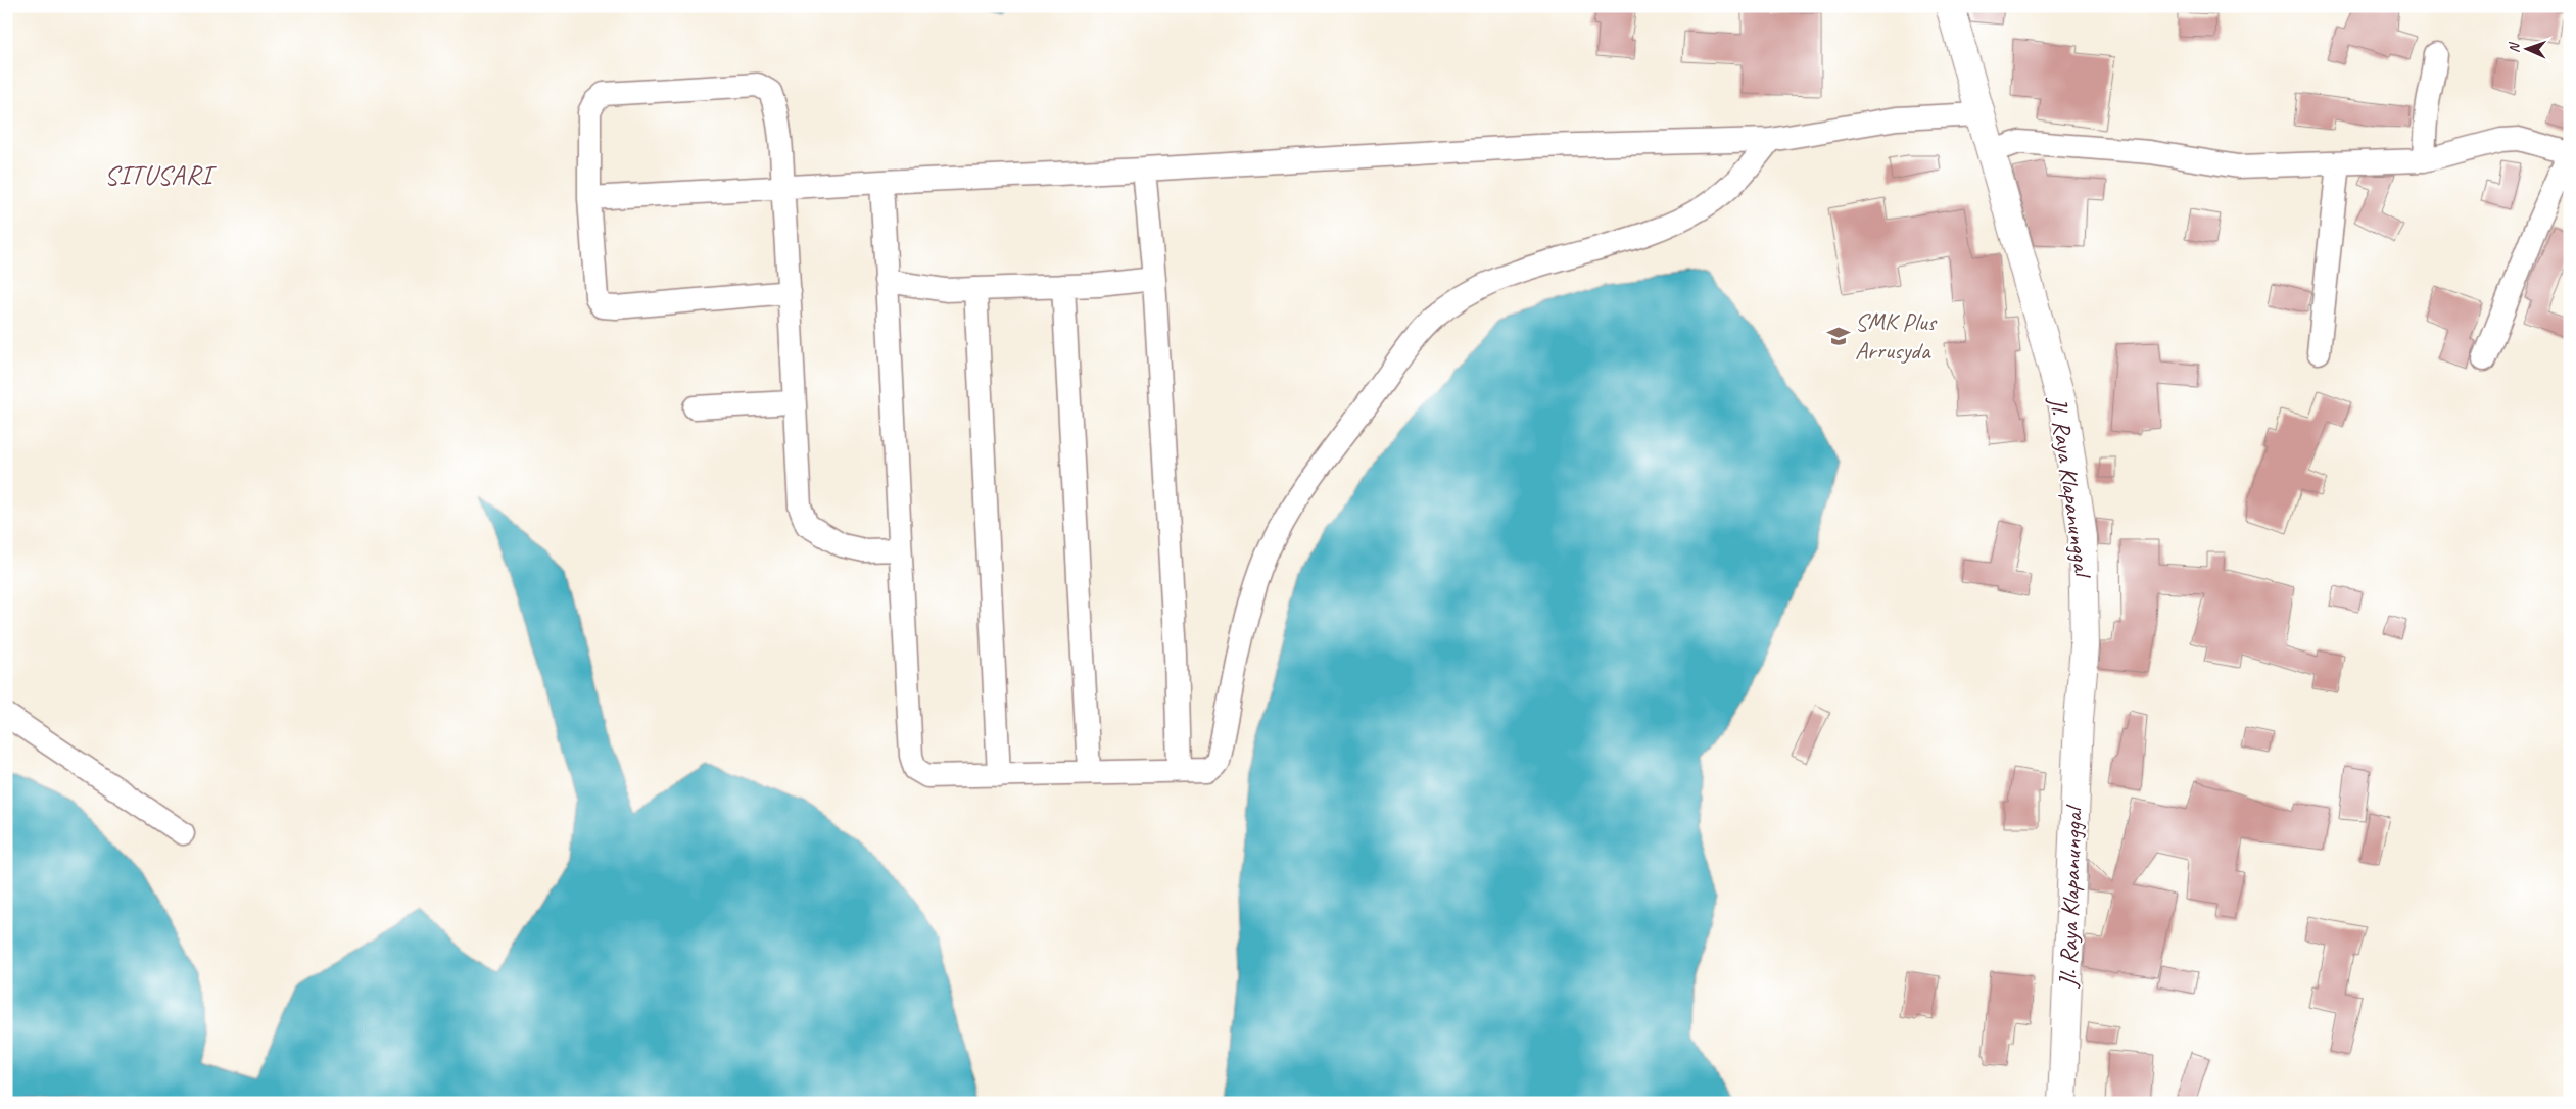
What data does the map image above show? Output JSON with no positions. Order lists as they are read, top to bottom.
{
  "streets": {
    "street": ["Jl. Raya Klapanunggal"]
  },
  "districts": ["SITUSARI"],
  "places": {
    "school or university": ["SMK Plus Arrusyda"]
  },
  "north": "left"
}
